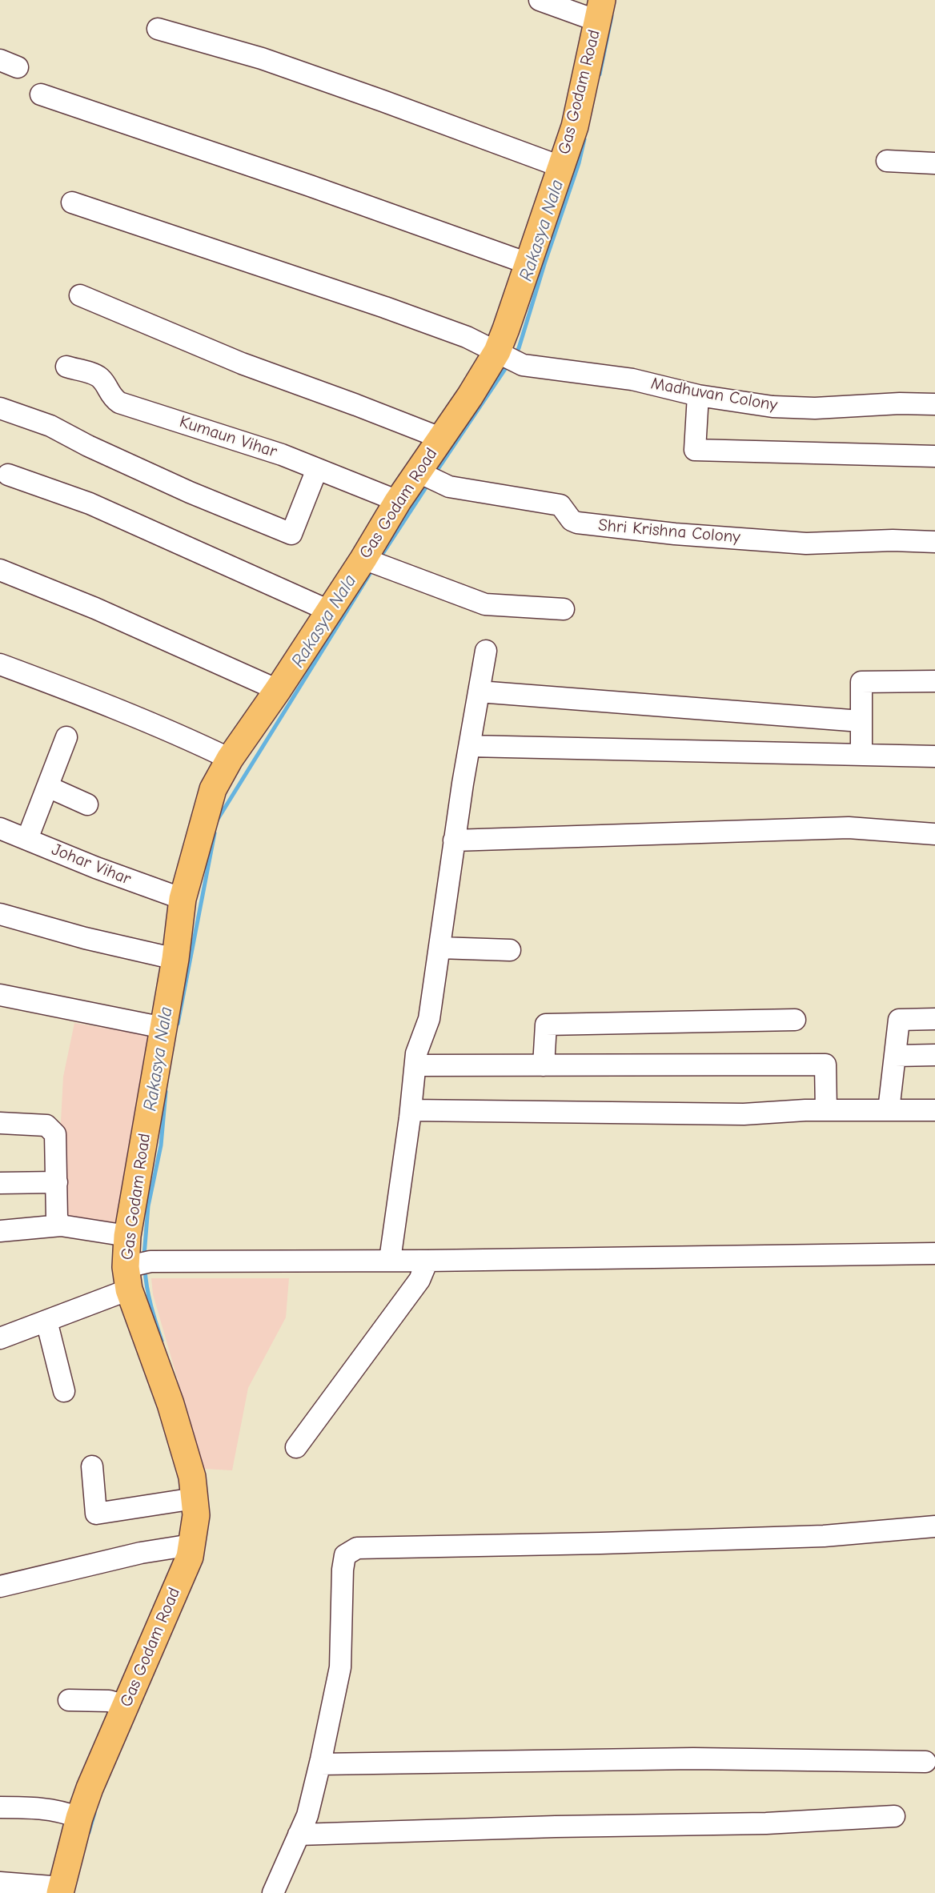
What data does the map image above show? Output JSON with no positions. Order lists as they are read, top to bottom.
{
  "streets": {
    "main road": ["Gas Godam Road"],
    "street": [
      "Madhuvan Colony",
      "Kumaun Vihar",
      "Shri Krishna Colony",
      "Johar Vihar"
    ]
  },
  "crossings": [
    ["Gas Godam Road", "Madhuvan Colony"],
    ["Gas Godam Road", "Kumaun Vihar"],
    ["Gas Godam Road", "Shri Krishna Colony"],
    ["Gas Godam Road", "Johar Vihar"]
  ],
  "water": ["Rakasya Nala"]
}
